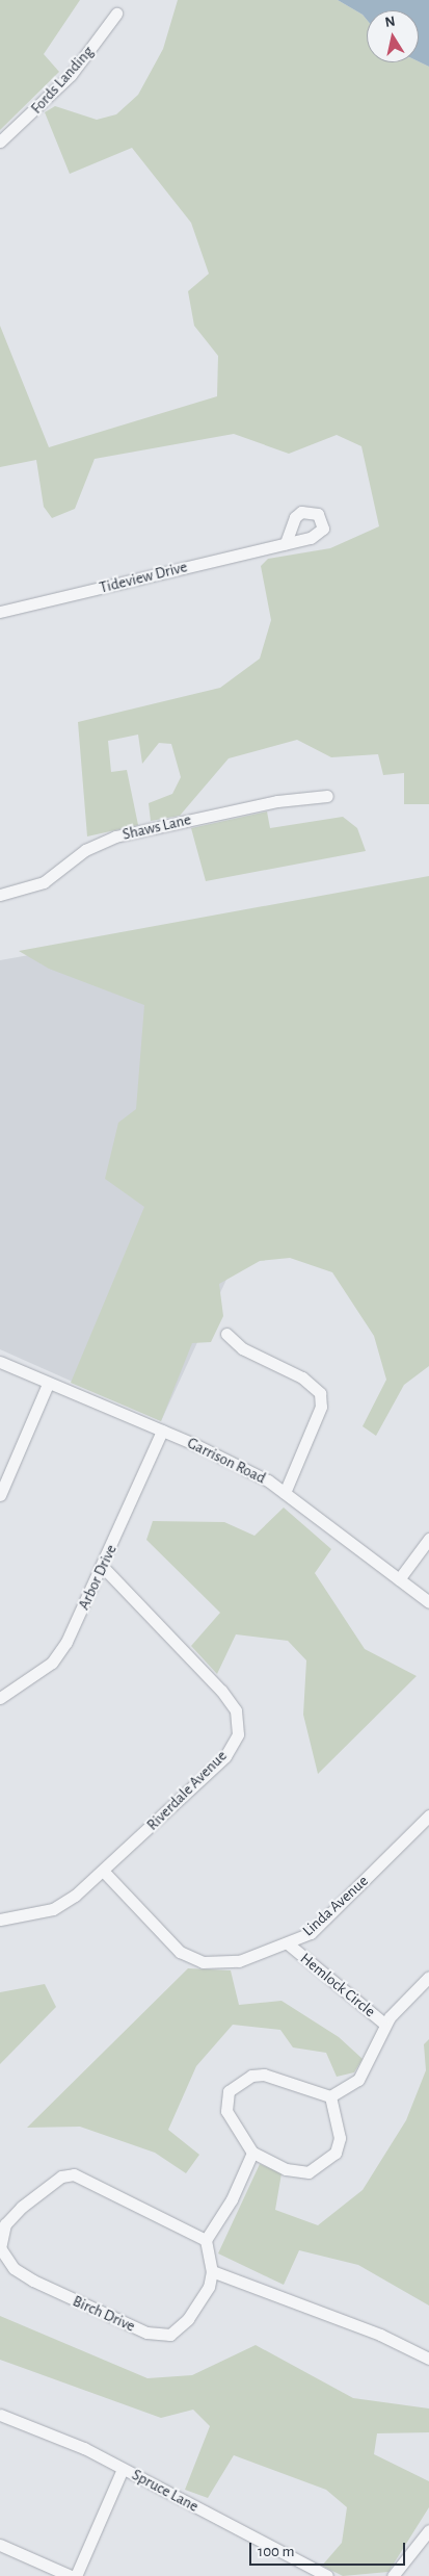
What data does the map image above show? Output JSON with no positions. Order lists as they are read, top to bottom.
{
  "streets": {
    "street": [
      "Fords Landing",
      "Tideview Drive",
      "Shaws Lane",
      "Garrison Road",
      "Arbor Drive",
      "Riverdale Avenue",
      "Linda Avenue",
      "Hemlock Circle",
      "Birch Drive",
      "Spruce Lane"
    ]
  },
  "crossings": [
    ["Garrison Road", "Arbor Drive"],
    ["Arbor Drive", "Riverdale Avenue"],
    ["Riverdale Avenue", "Linda Avenue"],
    ["Linda Avenue", "Hemlock Circle"]
  ],
  "scale_bar": "100 m",
  "north": "top"
}
